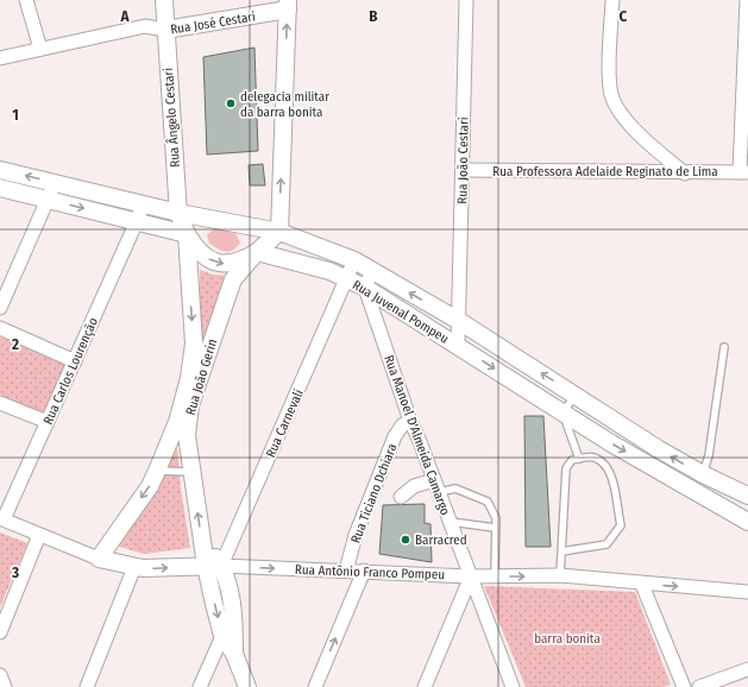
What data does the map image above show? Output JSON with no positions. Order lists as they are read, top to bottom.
{
  "streets": {
    "street": [
      "Rua José Cestari",
      "Rua Ângelo Cestari",
      "Rua João Cestari",
      "Rua Professora Adelaide Reginato de Lima",
      "Rua Juvenal Pompeu",
      "Rua Carlos Lourenção",
      "Rua João Gerin",
      "Rua Carnevali",
      "Rua Manoel D'Almeida Camargo",
      "Rua Ticiano Dchiara",
      "Rua Antônio Franco Pompeu"
    ]
  },
  "crossings": [
    ["Rua José Cestari", "Rua Ângelo Cestari"],
    ["Rua Ângelo Cestari", "Rua Juvenal Pompeu"],
    ["Rua João Cestari", "Rua Professora Adelaide Reginato de Lima"],
    ["Rua João Cestari", "Rua Juvenal Pompeu"],
    ["Rua Juvenal Pompeu", "Rua Carlos Lourenção"],
    ["Rua Juvenal Pompeu", "Rua João Gerin"],
    ["Rua Juvenal Pompeu", "Rua Carnevali"],
    ["Rua Juvenal Pompeu", "Rua Manoel D'Almeida Camargo"],
    ["Rua Carlos Lourenção", "Rua Antônio Franco Pompeu"],
    ["Rua João Gerin", "Rua Carnevali"],
    ["Rua João Gerin", "Rua Antônio Franco Pompeu"],
    ["Rua Carnevali", "Rua Antônio Franco Pompeu"],
    ["Rua Manoel D'Almeida Camargo", "Rua Ticiano Dchiara"],
    ["Rua Manoel D'Almeida Camargo", "Rua Antônio Franco Pompeu"],
    ["Rua Ticiano Dchiara", "Rua Antônio Franco Pompeu"]
  ],
  "one_way": ["Rua Antônio Franco Pompeu"],
  "parks": ["barra bonita"],
  "places": ["delegacia militar da barra bonita", "Barracred"],
  "grid": {
    "columns": ["A", "B", "C"],
    "rows": ["1", "2", "3"]
  }
}
